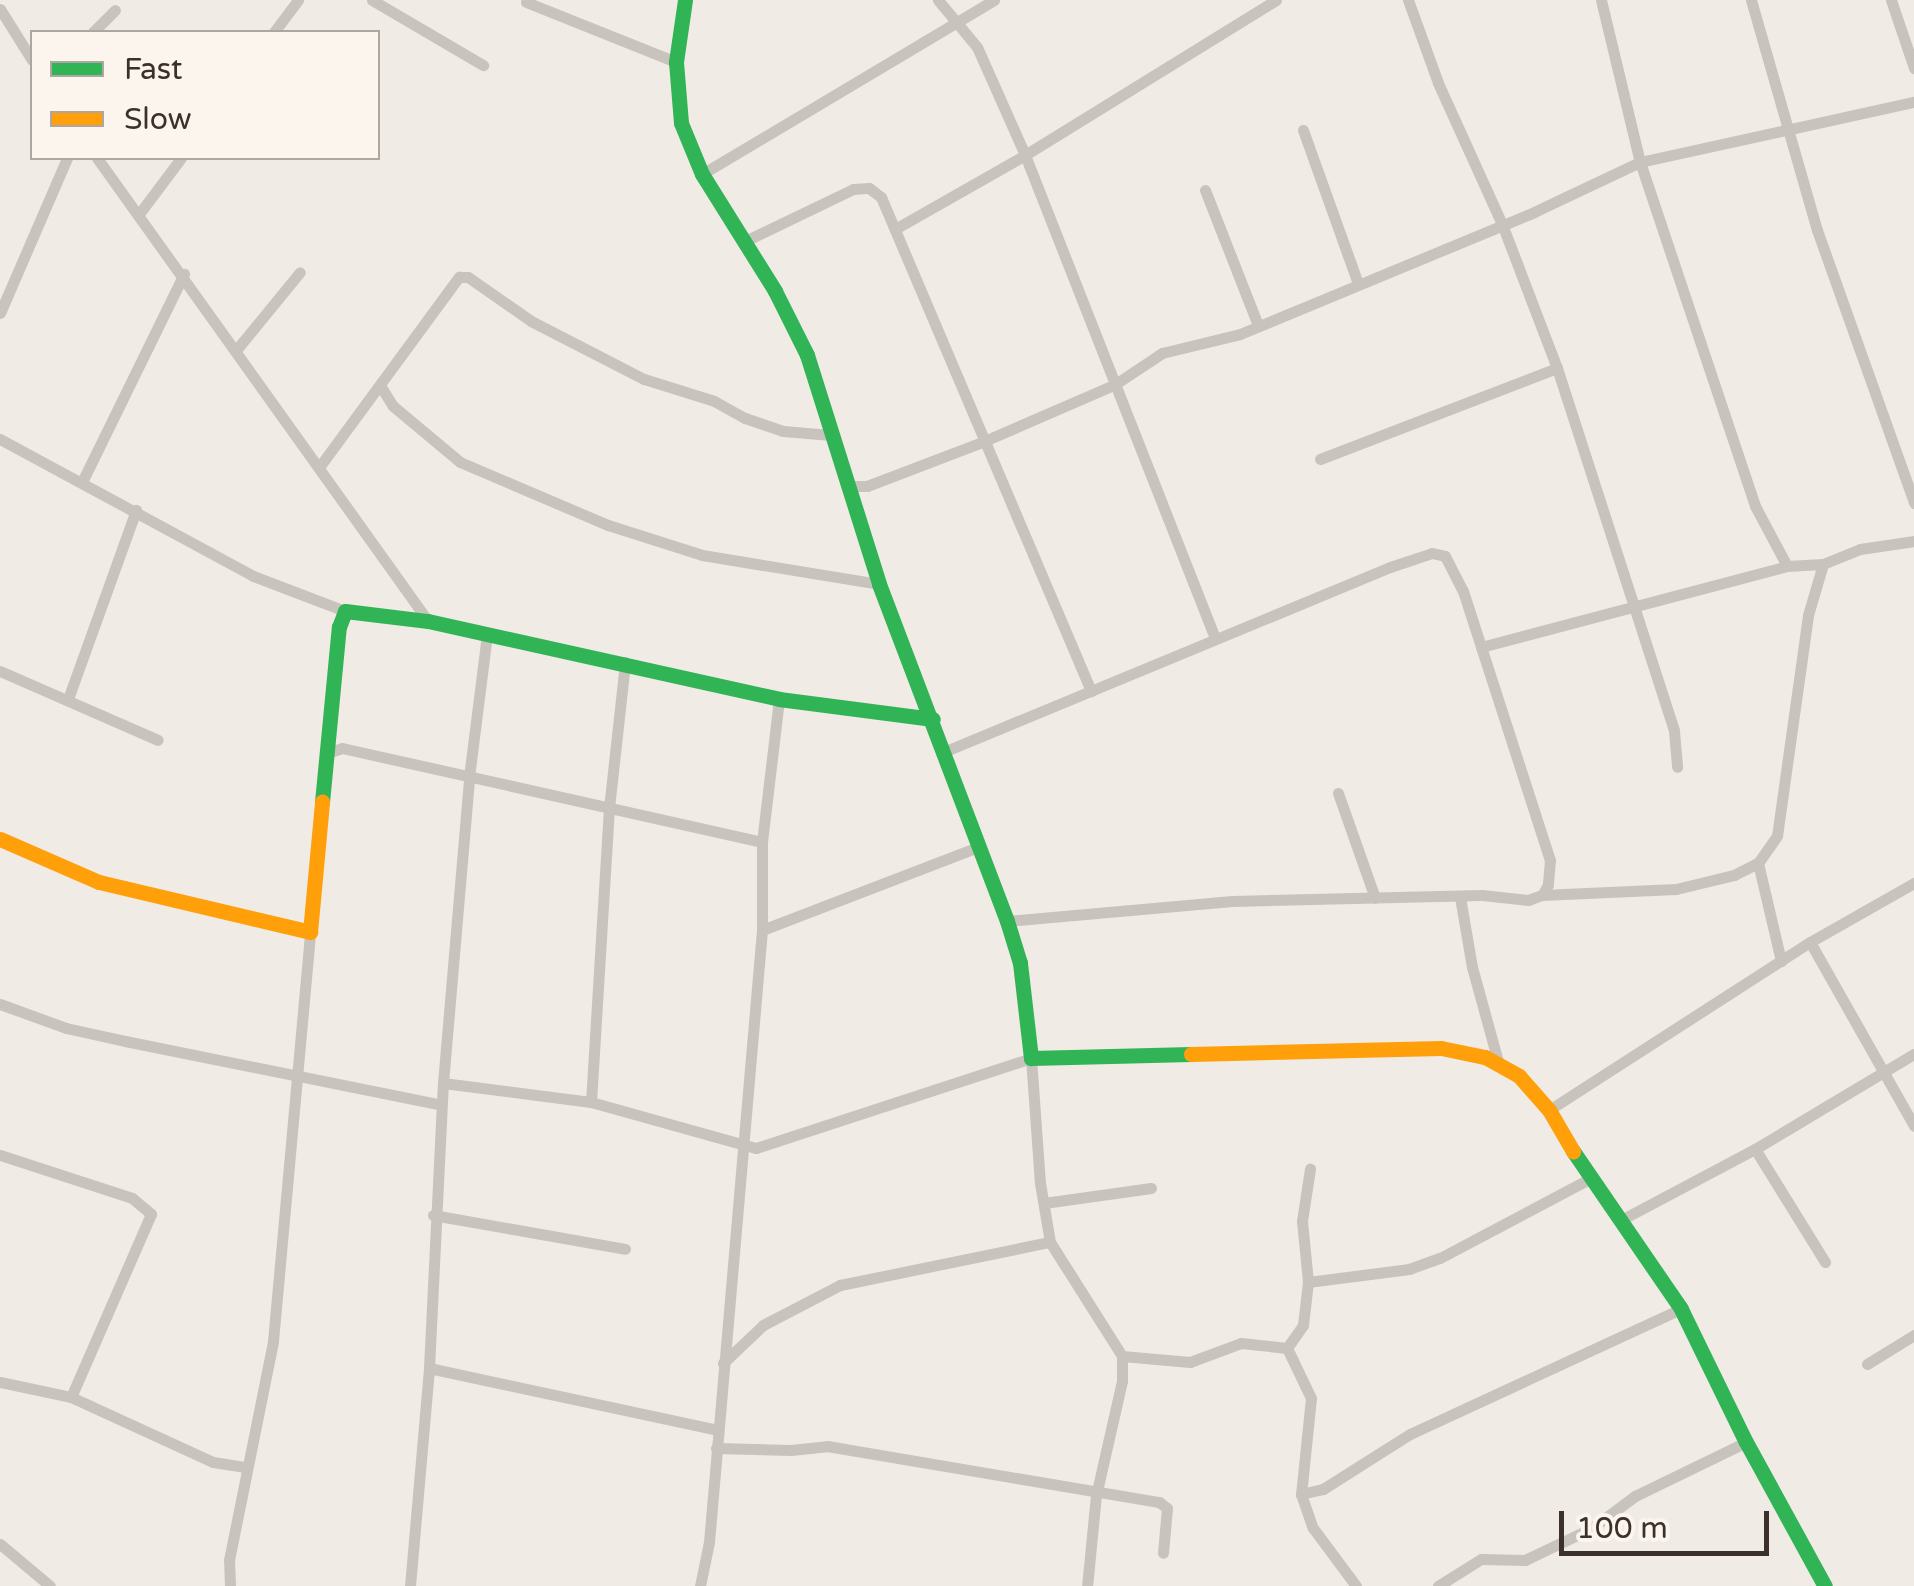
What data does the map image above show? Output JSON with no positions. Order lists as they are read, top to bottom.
{
  "legend": ["Fast", "Slow"],
  "scale_bar": "100 m"
}
